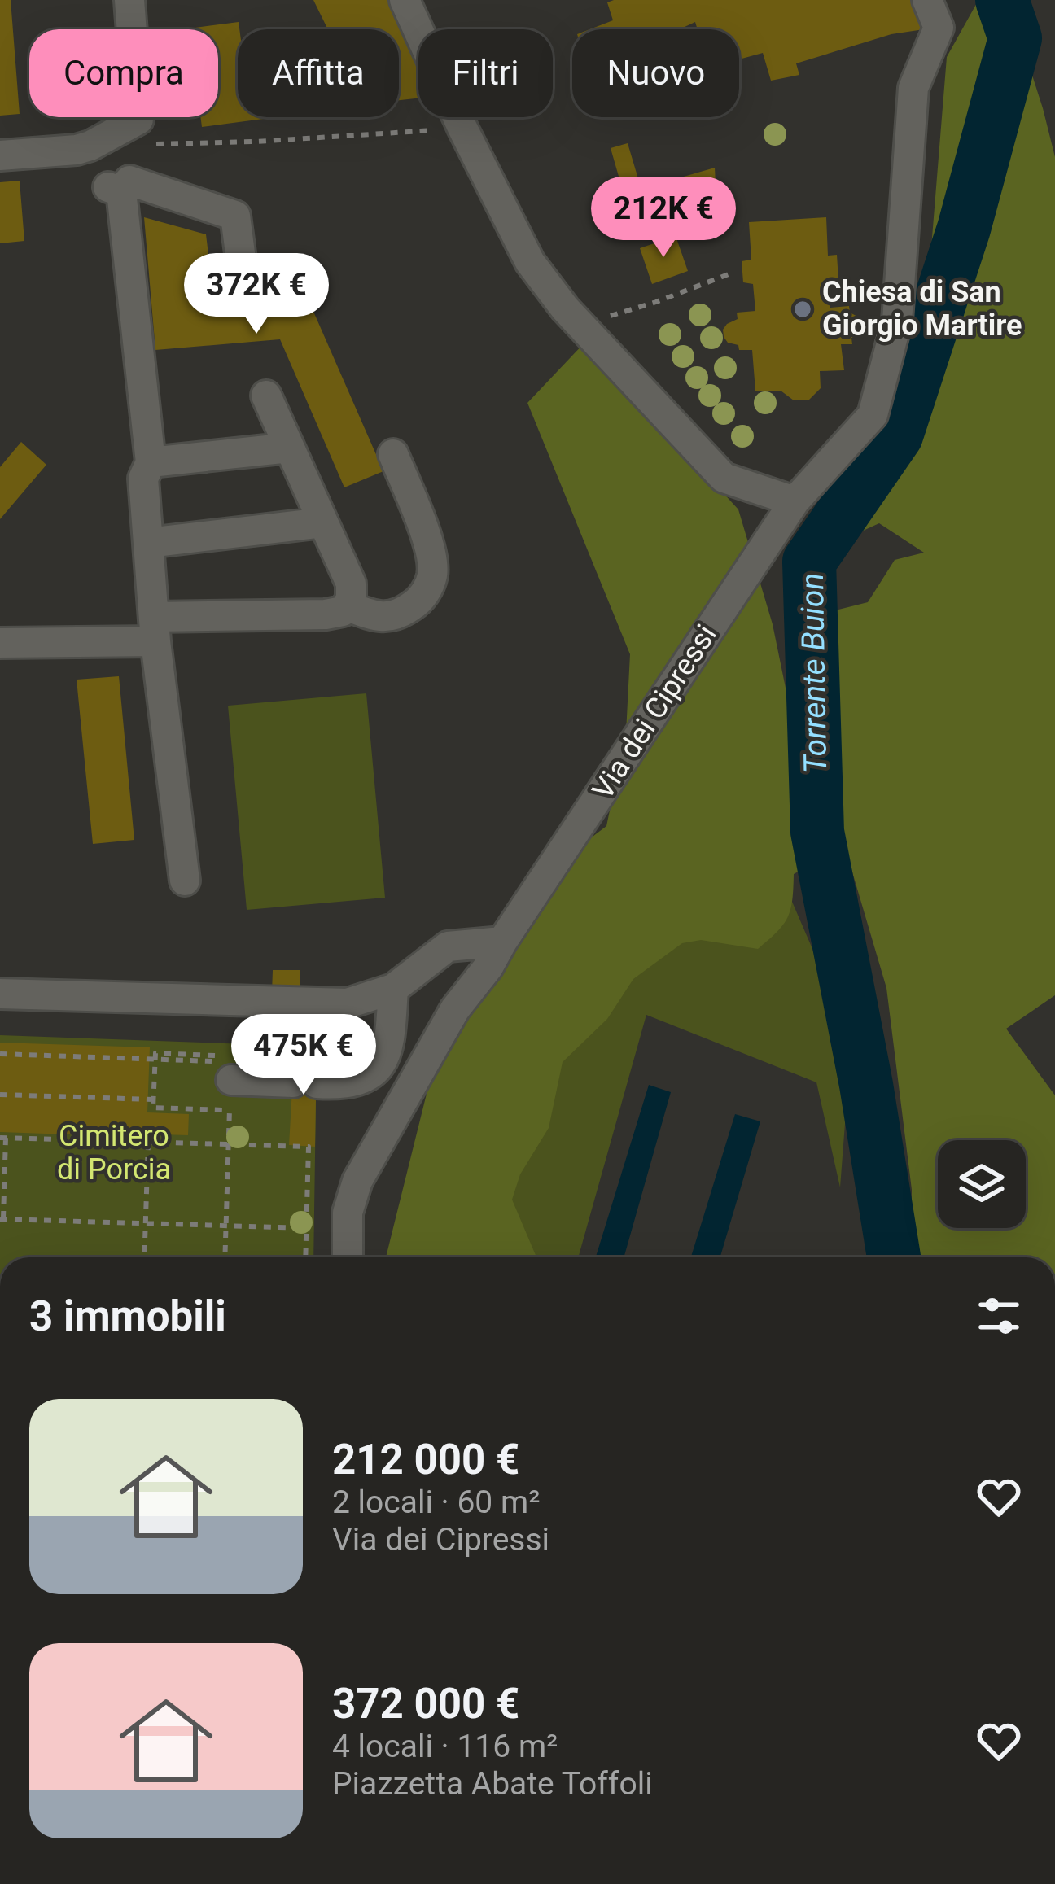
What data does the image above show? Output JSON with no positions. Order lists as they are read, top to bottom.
{
  "streets": {
    "street": ["Via dei Cipressi"]
  },
  "water": ["Torrente Buion"],
  "parks": ["Cimitero di Porcia"],
  "places": ["Chiesa di San Giorgio Martire"],
  "page": {
    "chip": [
      "Compra",
      "Affitta",
      "Filtri",
      "Nuovo"
    ],
    "price": ["212K €", "372K €", "475K €"],
    "heading": "3 immobili",
    "list": [
      {
        "name": "212 000 €",
        "note": "2 locali · 60 m² · Via dei Cipressi"
      },
      {
        "name": "372 000 €",
        "note": "4 locali · 116 m² · Piazzetta Abate Toffoli"
      }
    ]
  }
}
